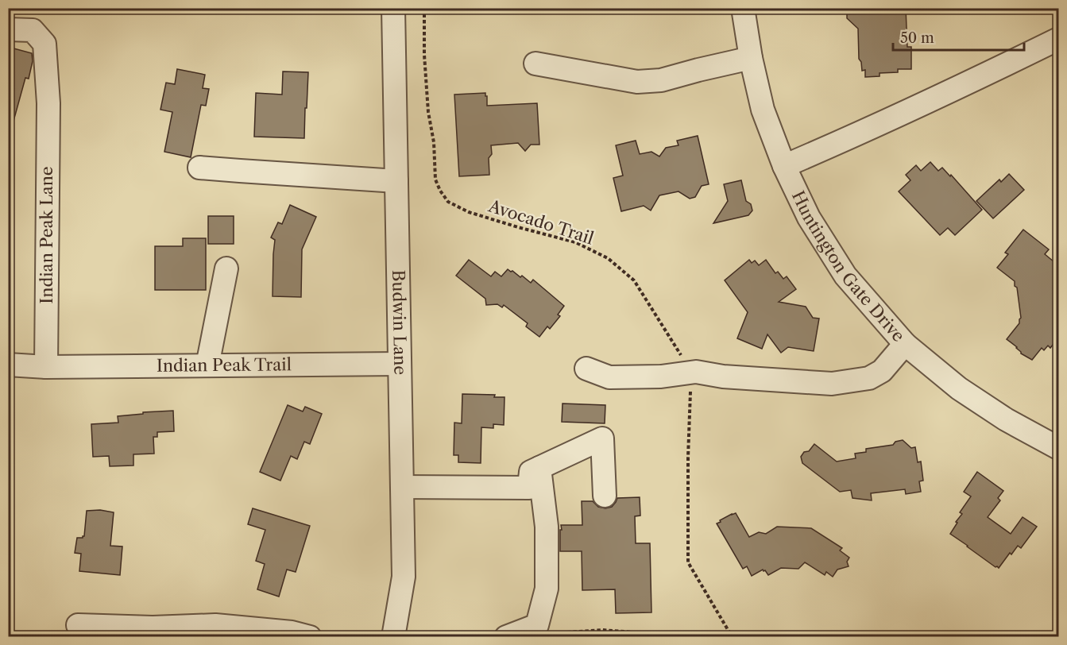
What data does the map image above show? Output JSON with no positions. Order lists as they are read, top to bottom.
{
  "streets": {
    "street": [
      "Indian Peak Lane",
      "Huntington Gate Drive",
      "Budwin Lane",
      "Indian Peak Trail"
    ],
    "path": ["Avocado Trail"]
  },
  "crossings": [
    ["Indian Peak Lane", "Indian Peak Trail"],
    ["Budwin Lane", "Indian Peak Trail"]
  ],
  "scale_bar": "50 m"
}
